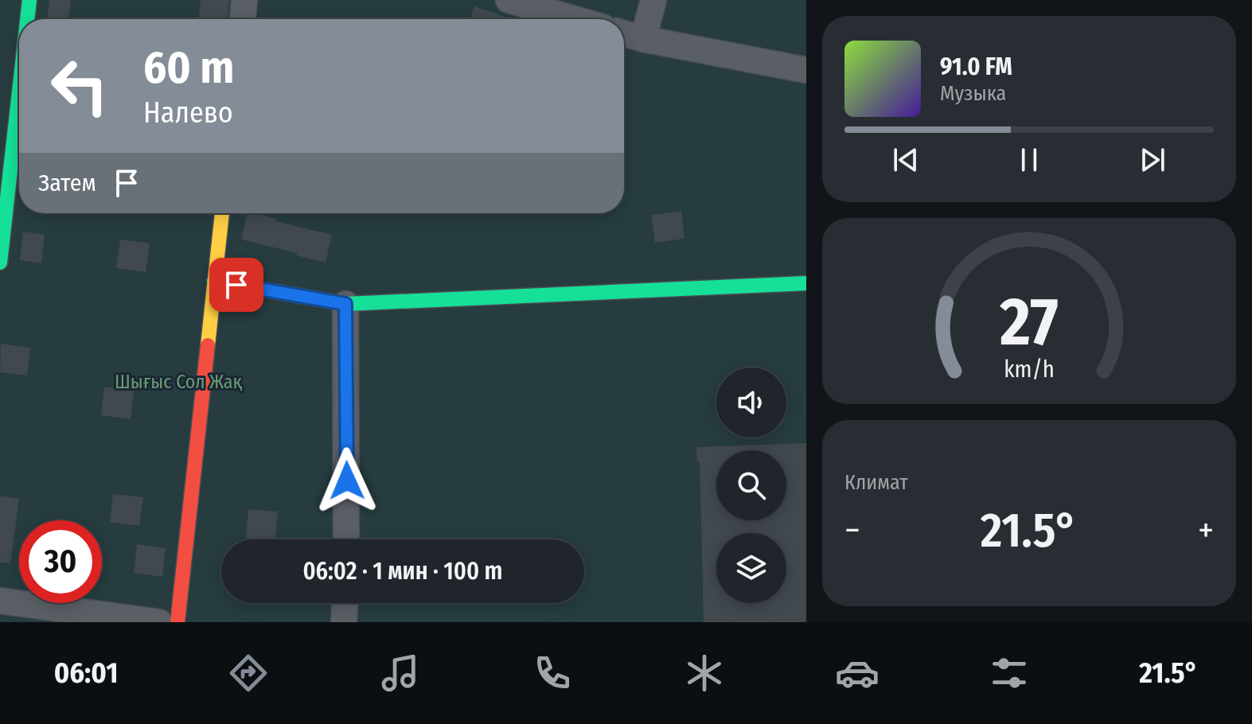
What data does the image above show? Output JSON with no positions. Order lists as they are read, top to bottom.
{
  "parks": ["Шығыс Сол Жақ"],
  "page": {
    "turn": ["60 m", "Налево"],
    "song": ["91.0 FM", "Музыка"],
    "then": "Затем",
    "tile": "Климат",
    "heat": ["−", "21.5°", "+"],
    "limit": "30",
    "trip": "06:02 · 1 мин · 100 m",
    "tabs": ["06:01", "21.5°"],
    "gauge": ["27", "km/h"]
  }
}
